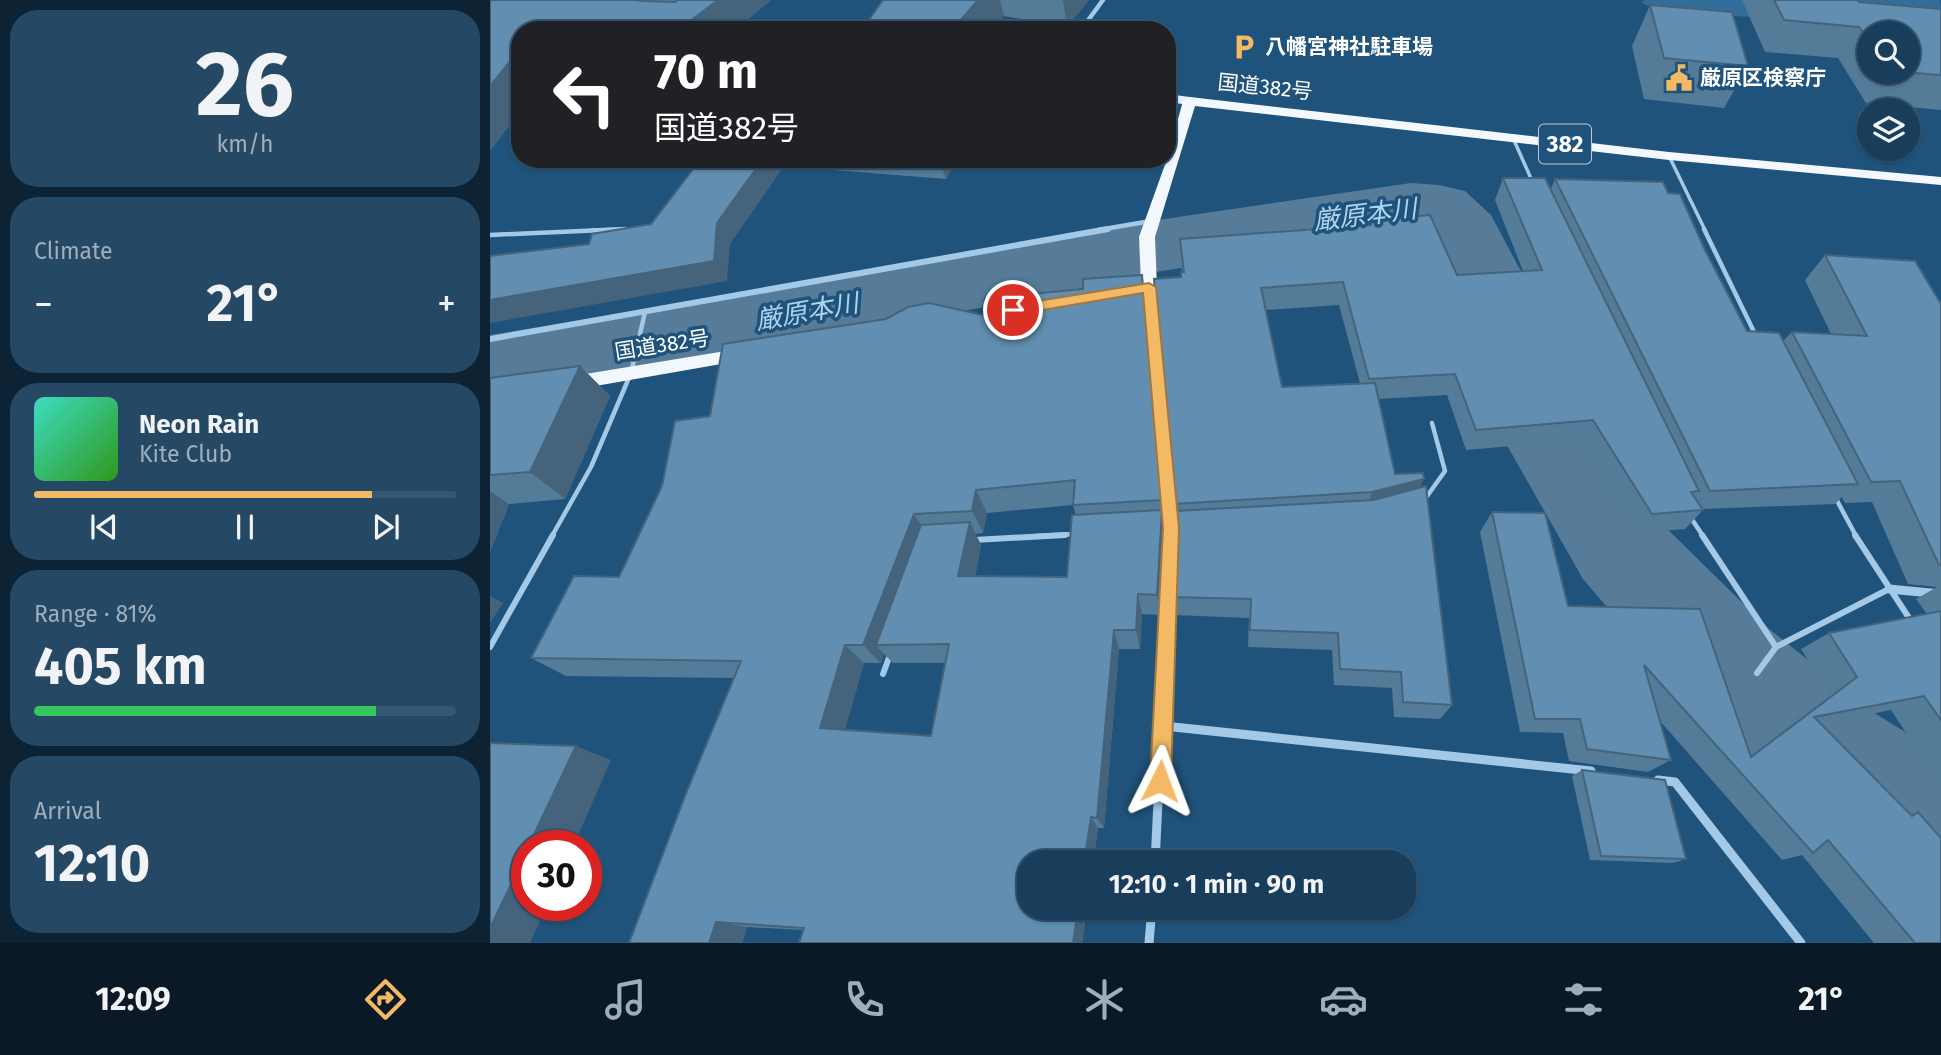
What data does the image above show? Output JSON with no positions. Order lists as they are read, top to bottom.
{
  "streets": {
    "highway": ["国道382号", "382"]
  },
  "water": ["厳原本川"],
  "places": {
    "parking": ["八幡宮神社駐車場"],
    "public building": ["厳原区検察庁"]
  },
  "page": {
    "tile": [
      ["26", "km/h"],
      "Climate",
      ["Range · 81%", "405 km"],
      ["Arrival", "12:10"]
    ],
    "turn": ["70 m", "国道382号"],
    "heat": ["−", "21°", "+"],
    "song": ["Neon Rain", "Kite Club"],
    "limit": "30",
    "trip": "12:10 · 1 min · 90 m",
    "tabs": ["12:09", "21°"]
  }
}
